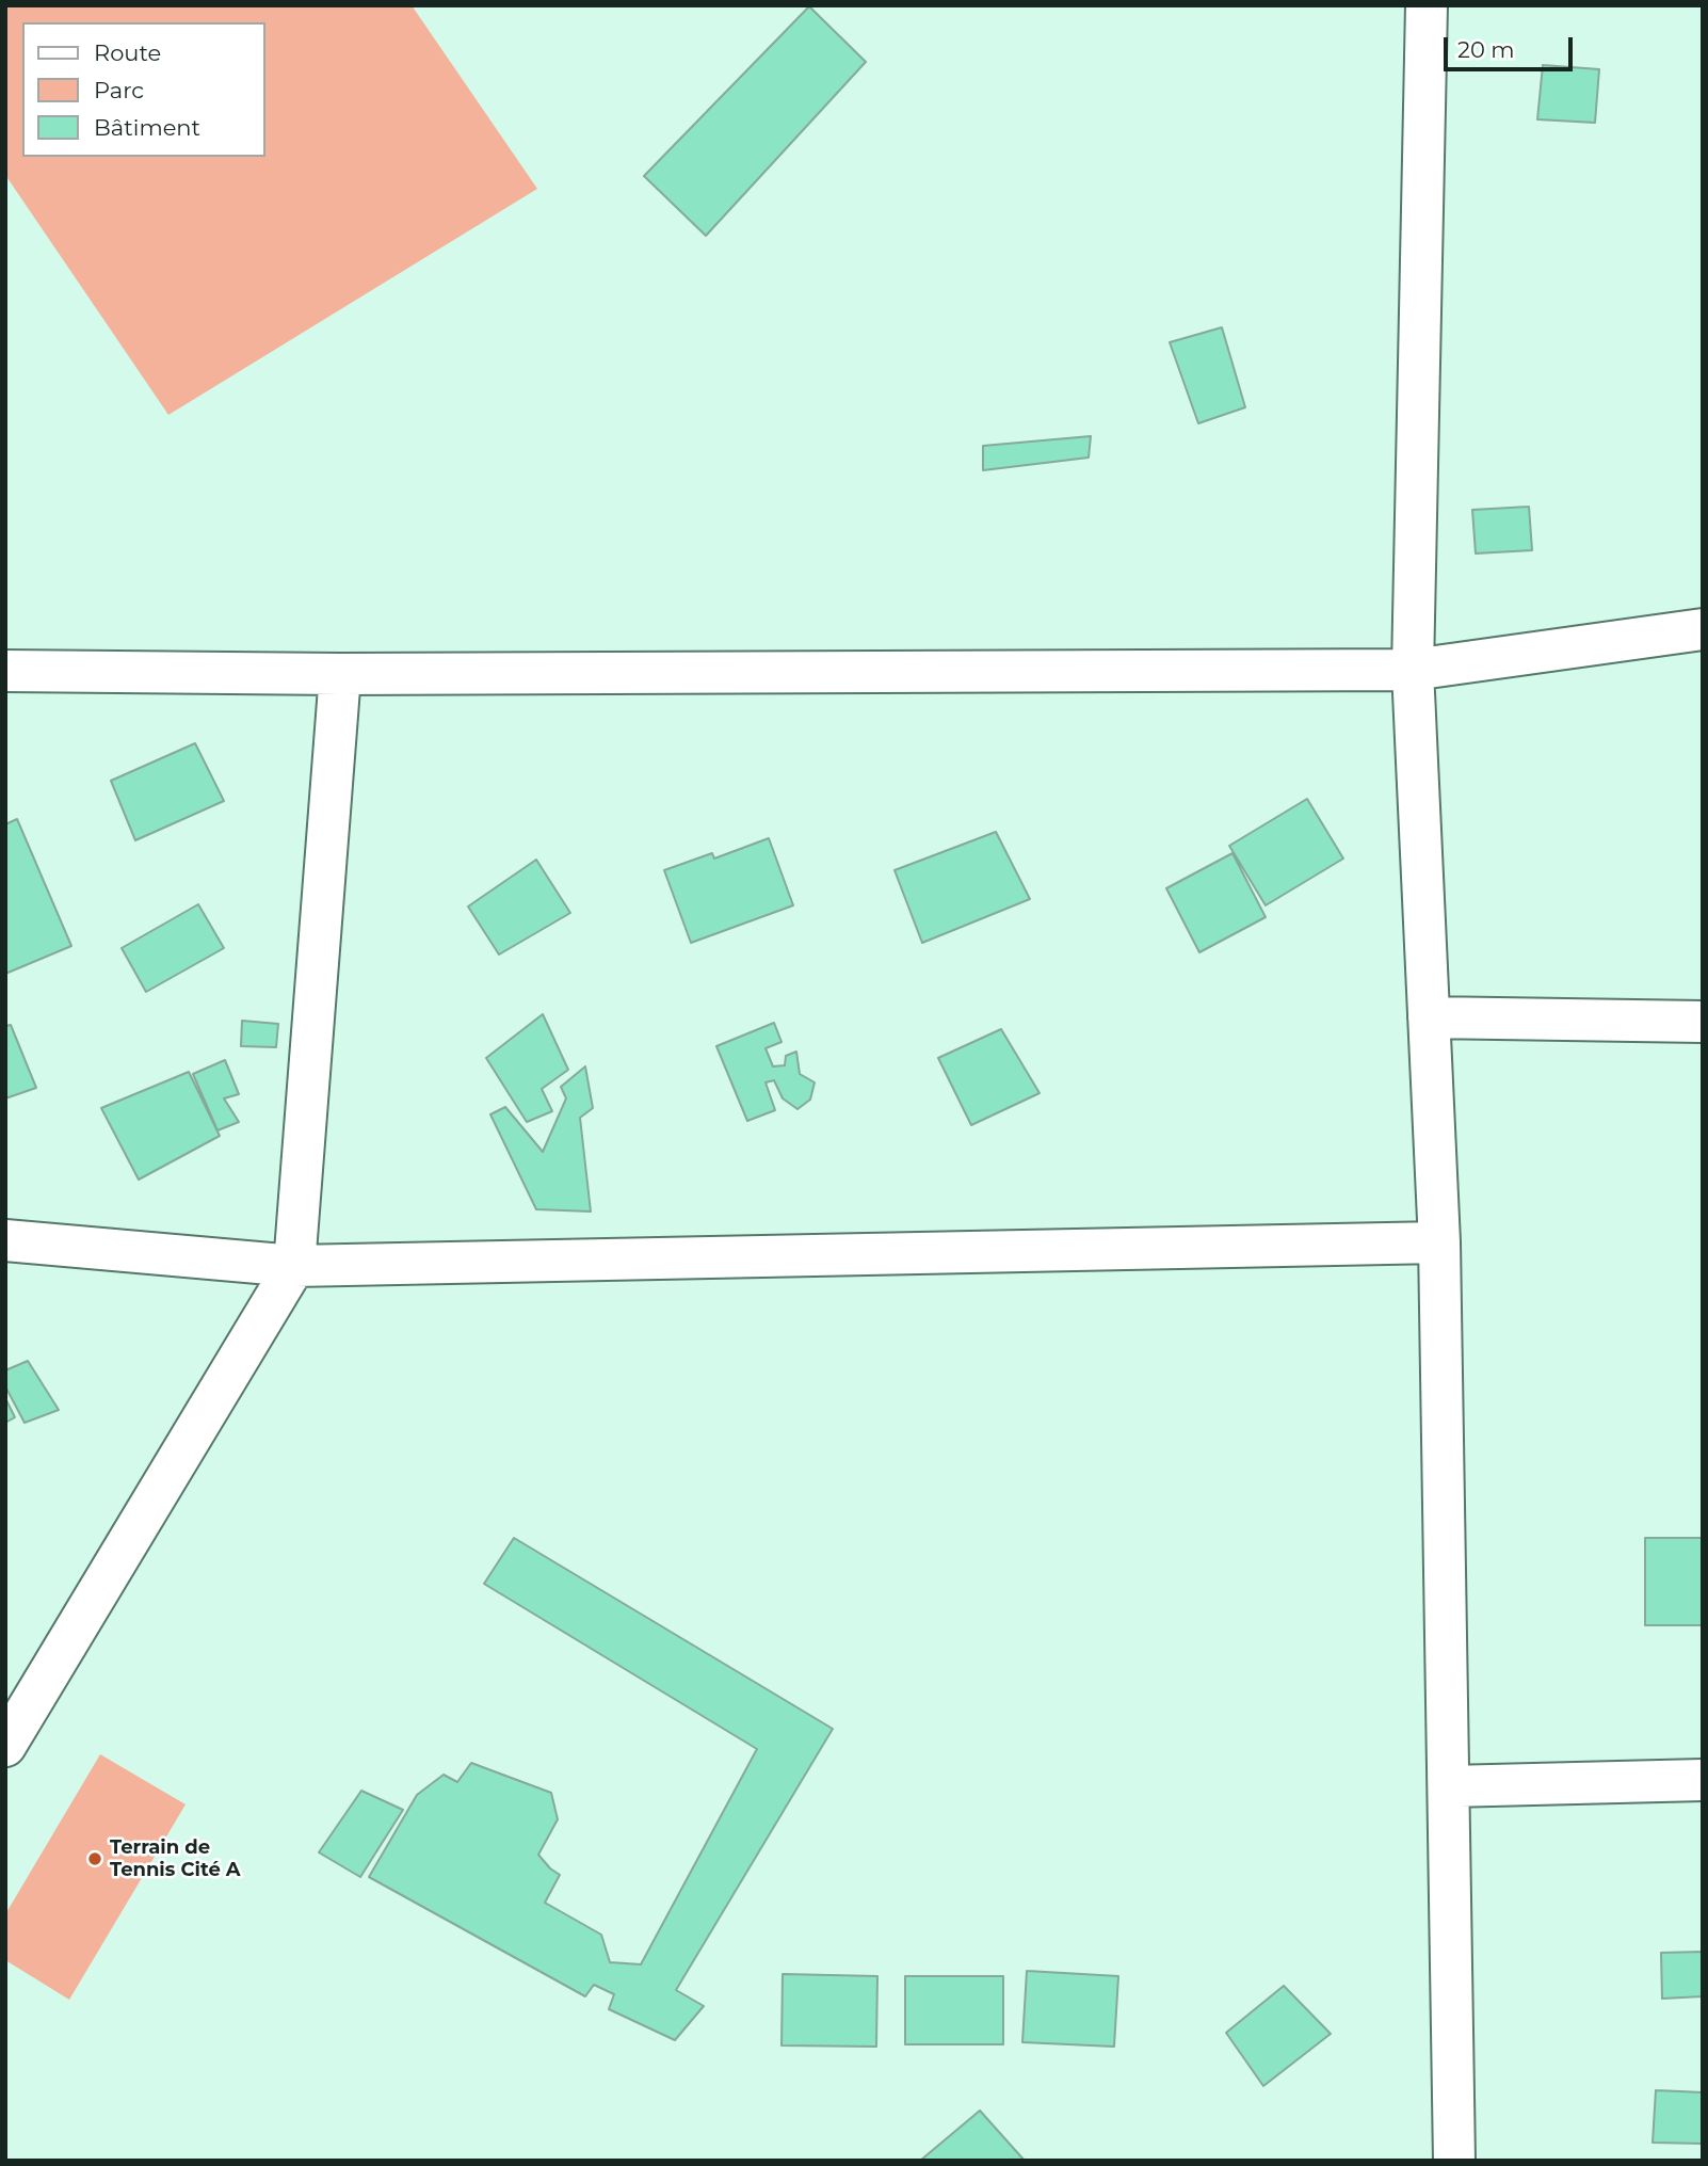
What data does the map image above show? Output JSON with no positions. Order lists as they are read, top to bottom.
{
  "places": ["Terrain de Tennis Cité A"],
  "legend": ["Route", "Parc", "Bâtiment"],
  "scale_bar": "20 m"
}
